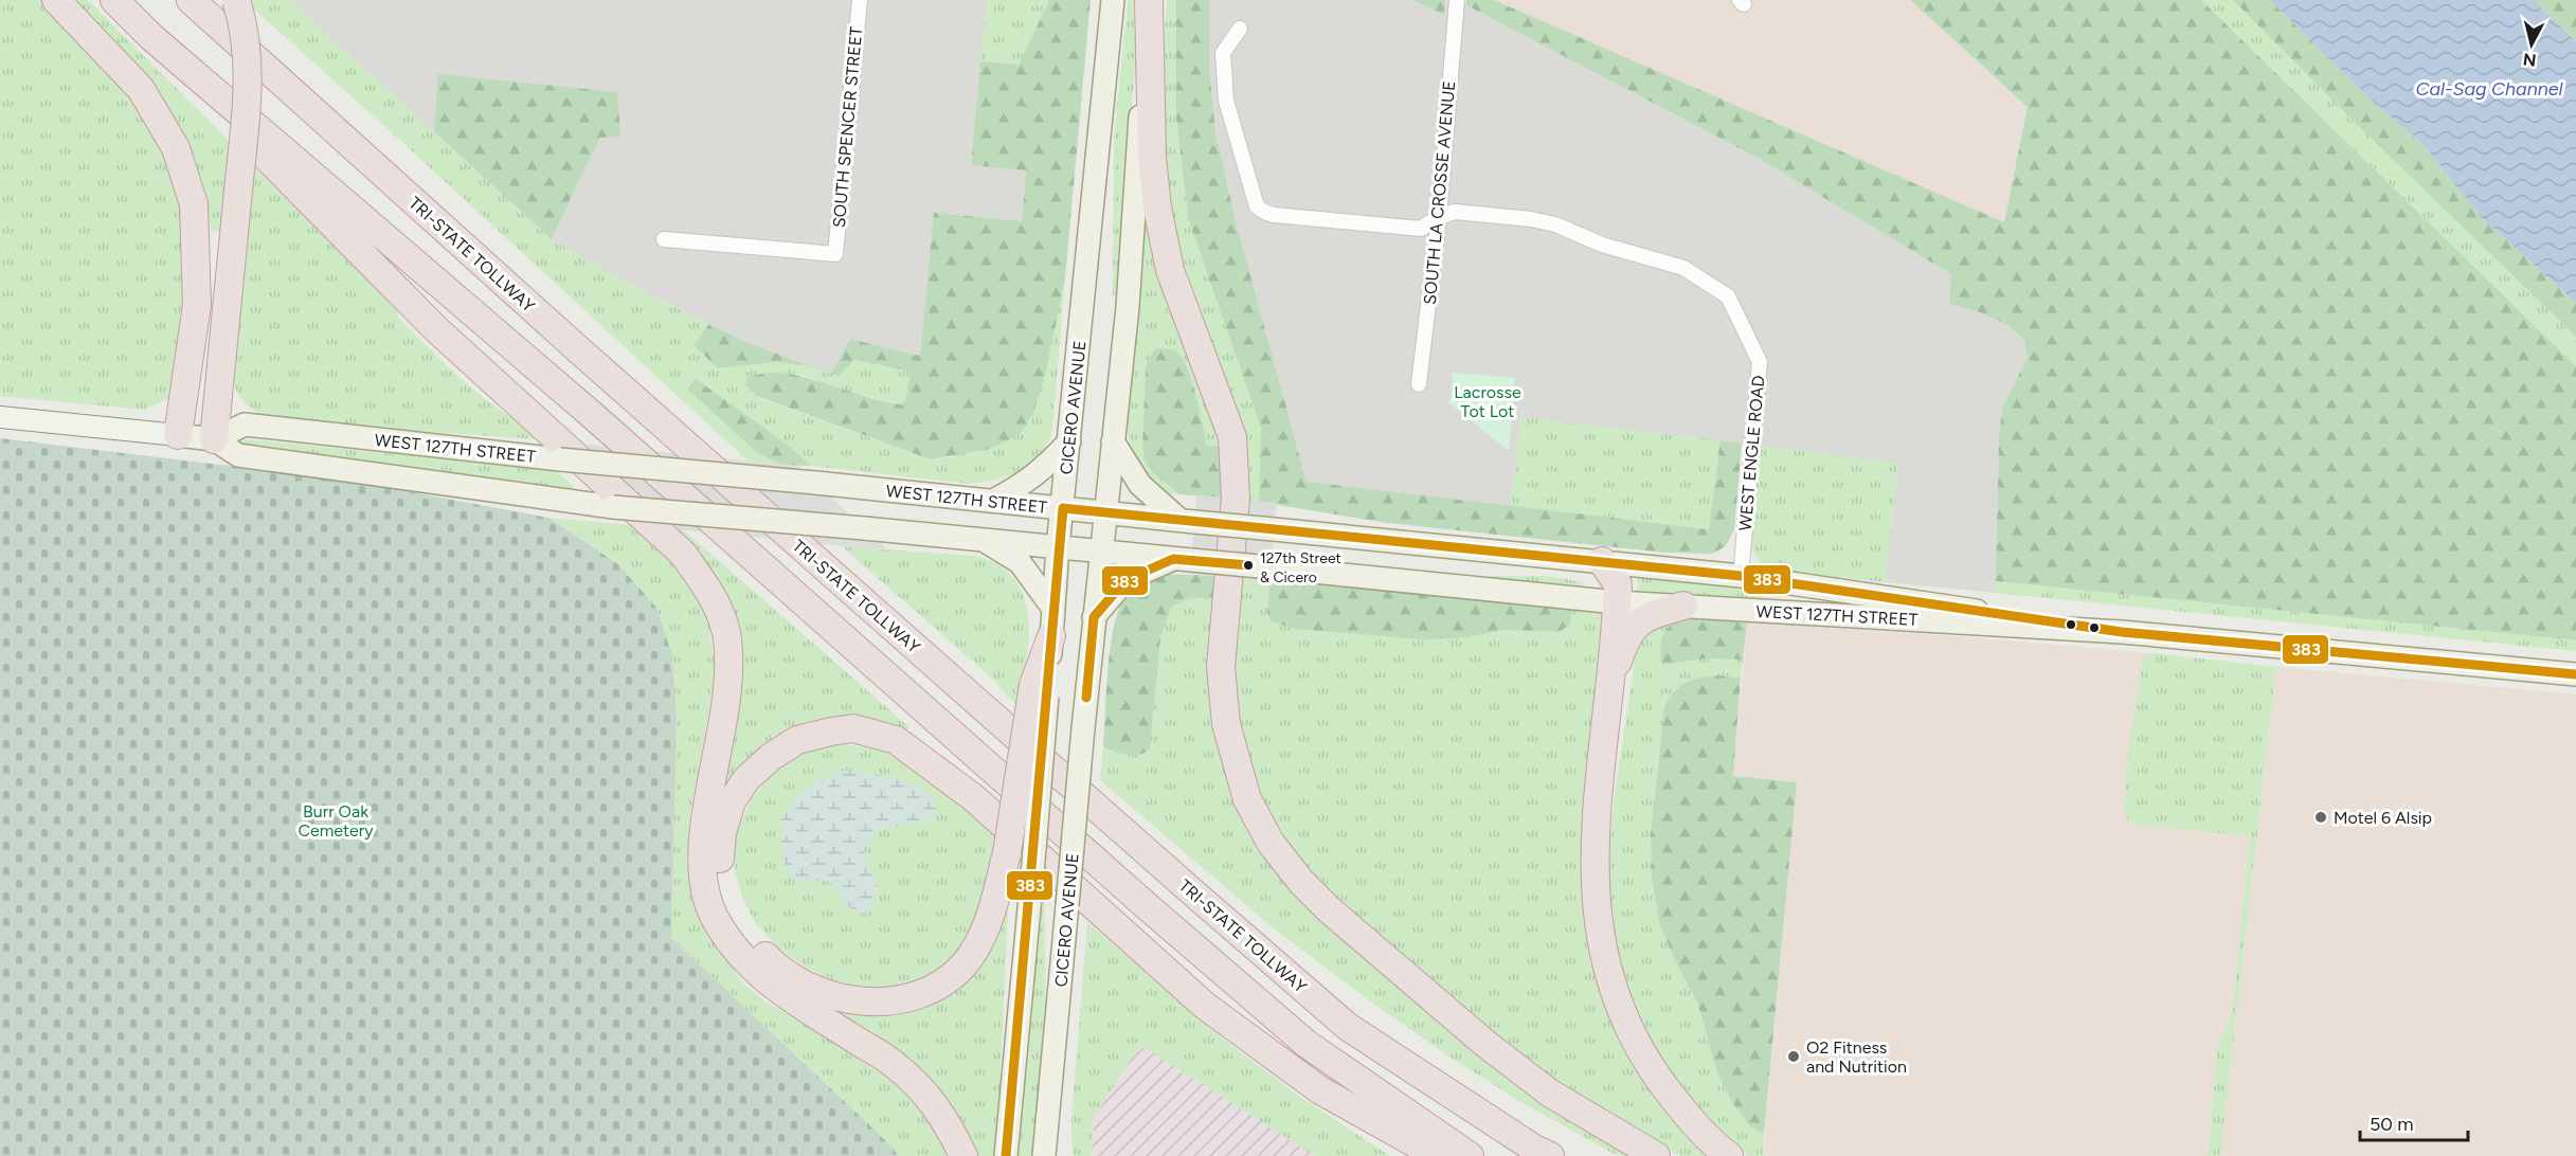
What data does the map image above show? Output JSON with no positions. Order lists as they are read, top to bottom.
{
  "streets": {
    "highway": ["TRI-STATE TOLLWAY"],
    "main road": ["CICERO AVENUE", "WEST 127TH STREET"],
    "street": ["SOUTH SPENCER STREET", "SOUTH LA CROSSE AVENUE", "WEST ENGLE ROAD"]
  },
  "crossings": [
    ["SOUTH LA CROSSE AVENUE", "WEST ENGLE ROAD"],
    ["CICERO AVENUE", "WEST 127TH STREET"],
    ["WEST 127TH STREET", "WEST ENGLE ROAD"]
  ],
  "water": ["Cal-Sag Channel"],
  "parks": ["Lacrosse Tot Lot", "Burr Oak Cemetery"],
  "places": ["127th Street & Cicero", "Motel 6 Alsip", "O2 Fitness and Nutrition"],
  "lines": ["transit line 383"],
  "scale_bar": "50 m",
  "north": "bottom"
}
